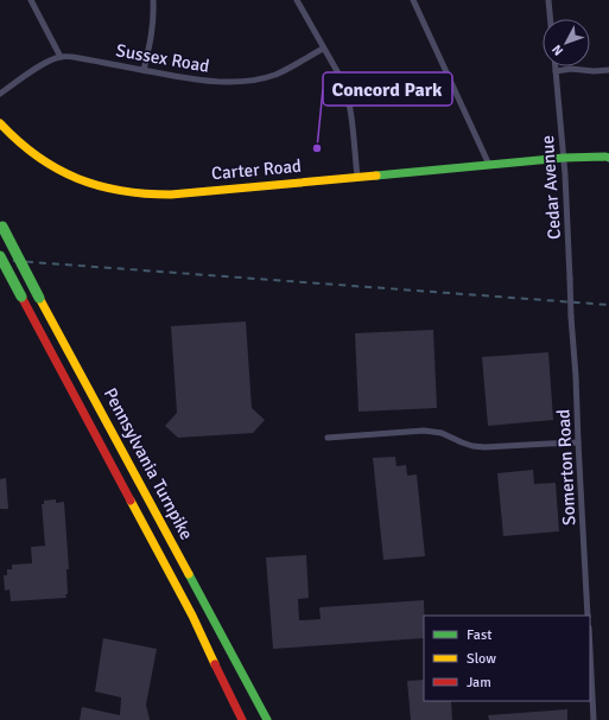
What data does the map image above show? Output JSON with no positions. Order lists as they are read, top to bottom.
{
  "streets": {
    "main road": ["Carter Road", "Pennsylvania Turnpike"],
    "street": ["Sussex Road", "Cedar Avenue", "Somerton Road"]
  },
  "crossings": [
    ["Carter Road", "Cedar Avenue"],
    ["Cedar Avenue", "Somerton Road"]
  ],
  "places": ["Concord Park"],
  "legend": ["Fast", "Slow", "Jam"],
  "north": "bottom left"
}
